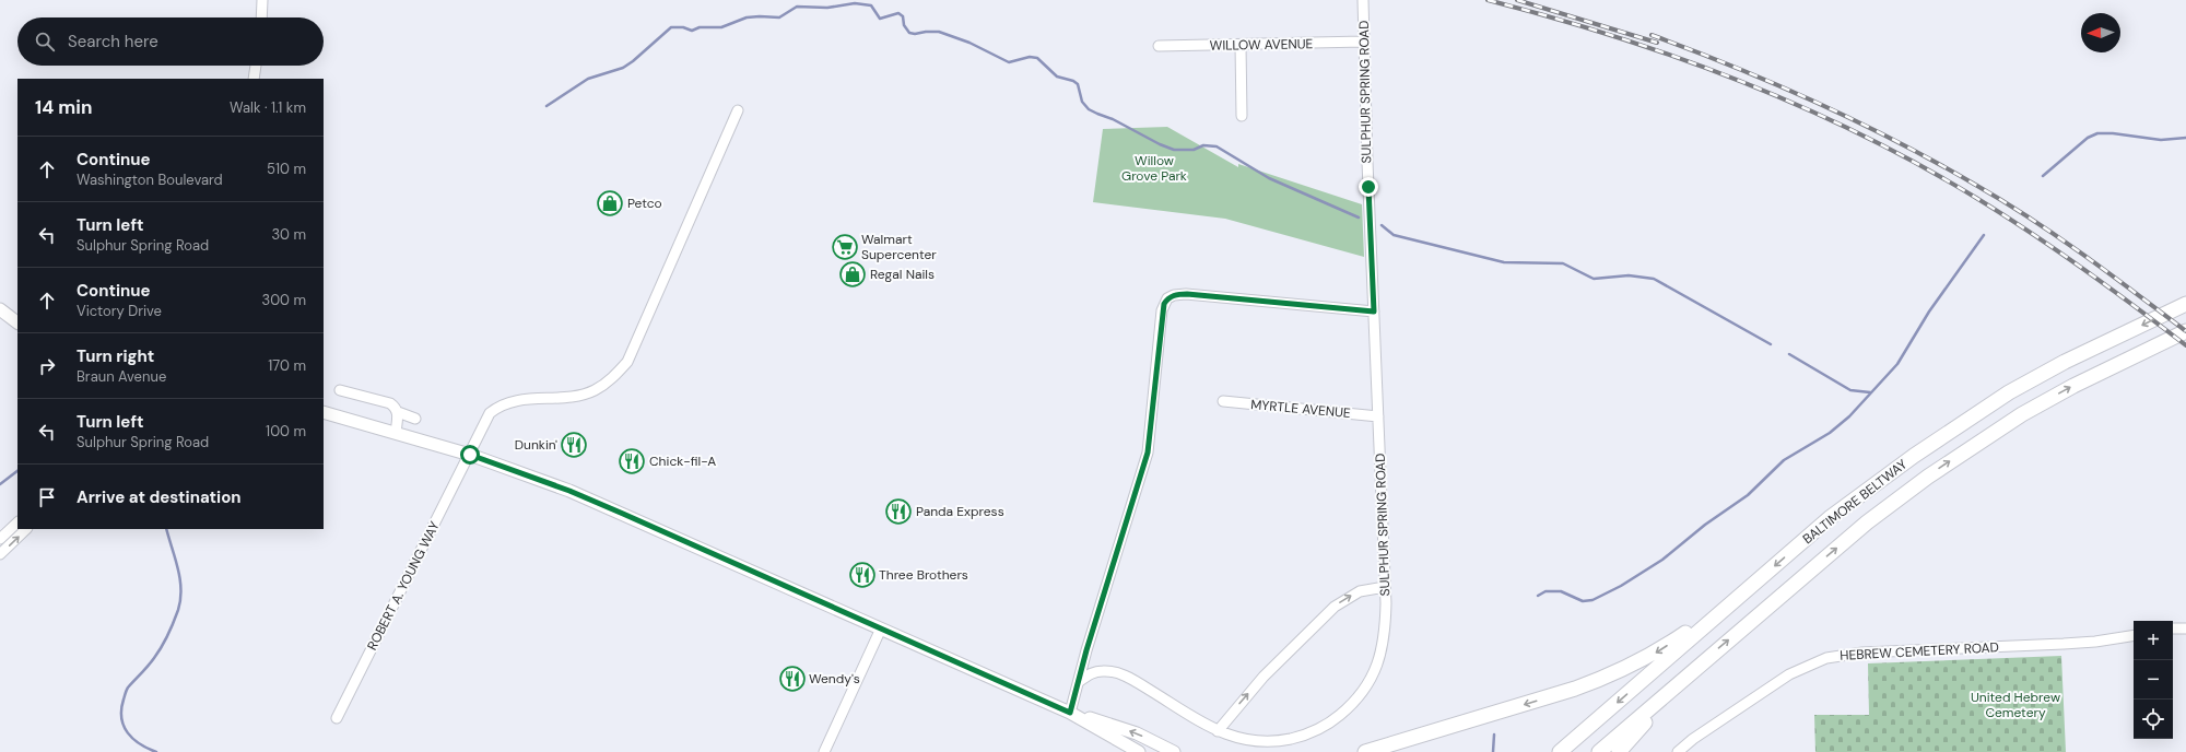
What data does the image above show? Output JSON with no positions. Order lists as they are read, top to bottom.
{
  "streets": {
    "highway": ["BALTIMORE BELTWAY"],
    "street": [
      "WILLOW AVENUE",
      "SULPHUR SPRING ROAD",
      "MYRTLE AVENUE",
      "ROBERT A. YOUNG WAY",
      "HEBREW CEMETERY ROAD"
    ]
  },
  "crossings": [
    ["WILLOW AVENUE", "SULPHUR SPRING ROAD"],
    ["SULPHUR SPRING ROAD", "MYRTLE AVENUE"]
  ],
  "parks": ["Willow Grove Park", "United Hebrew Cemetery"],
  "places": {
    "shop": ["Petco", "Regal Nails"],
    "supermarket": ["Walmart Supercenter"],
    "restaurant": [
      "Dunkin'",
      "Chick-fil-A",
      "Panda Express",
      "Three Brothers",
      "Wendy's"
    ]
  },
  "north": "left",
  "page": {
    "search": "Search here",
    "heading": ["14 min", "Walk · 1.1 km"],
    "list": [
      ["Continue", "Washington Boulevard", "510 m"],
      ["Turn left", "Sulphur Spring Road", "30 m"],
      ["Continue", "Victory Drive", "300 m"],
      ["Turn right", "Braun Avenue", "170 m"],
      ["Turn left", "Sulphur Spring Road", "100 m"],
      "Arrive at destination"
    ],
    "map_buttons": ["+", "−"]
  }
}
